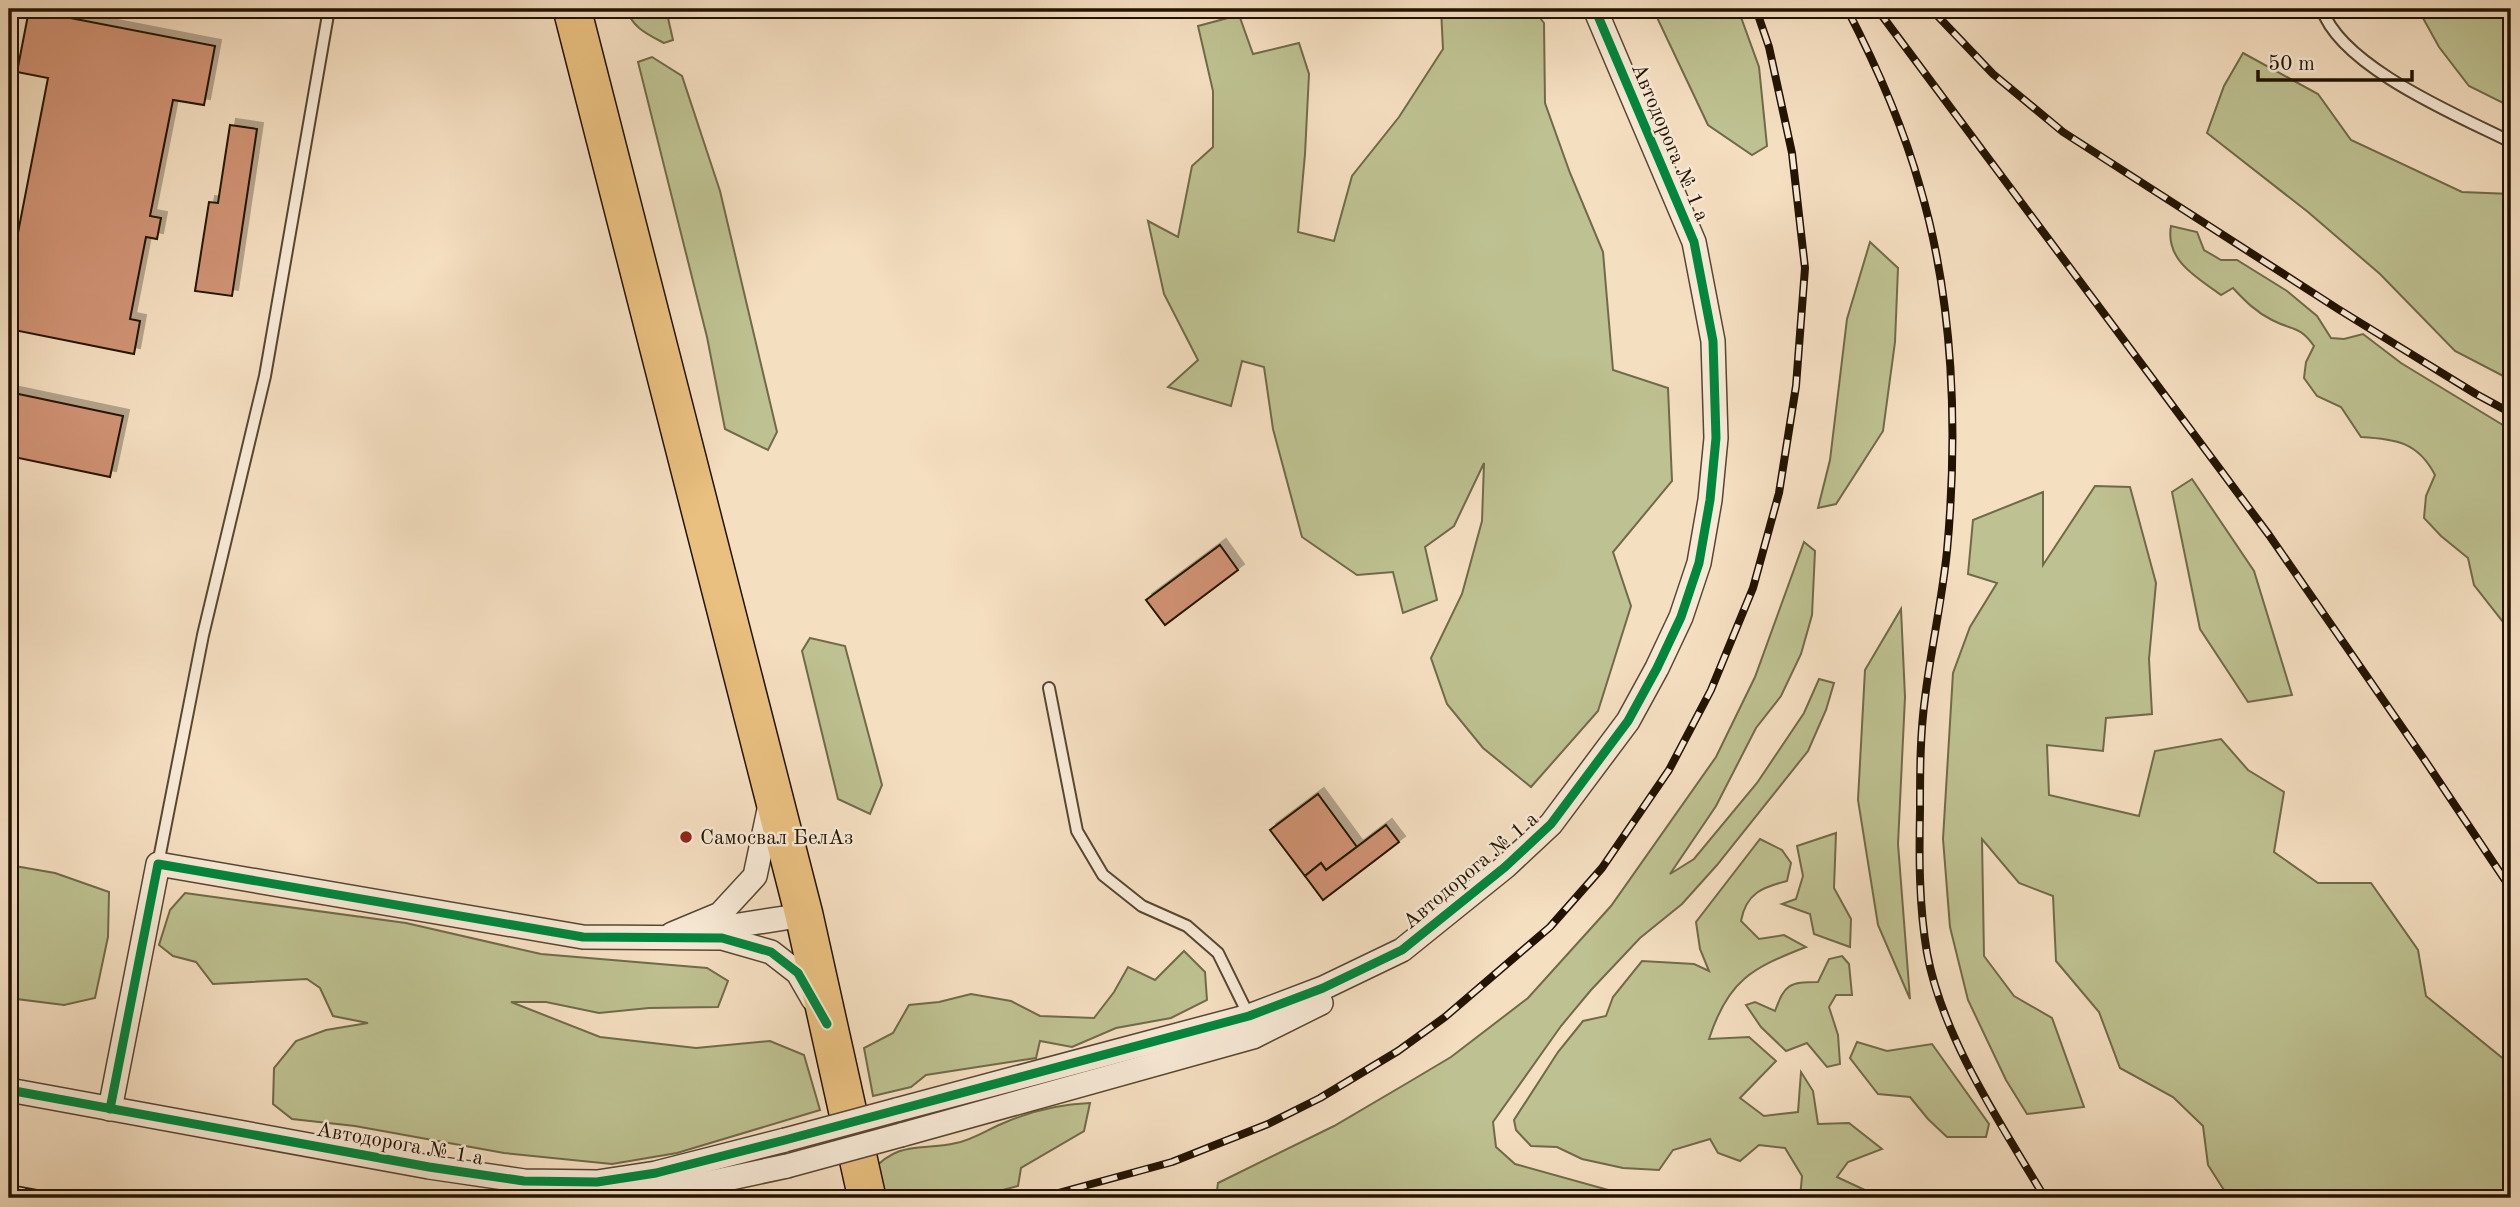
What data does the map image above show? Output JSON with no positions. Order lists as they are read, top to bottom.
{
  "streets": {
    "street": ["Автодорога № 1 а"]
  },
  "places": ["Самосвал БелАз"],
  "scale_bar": "50 m"
}
